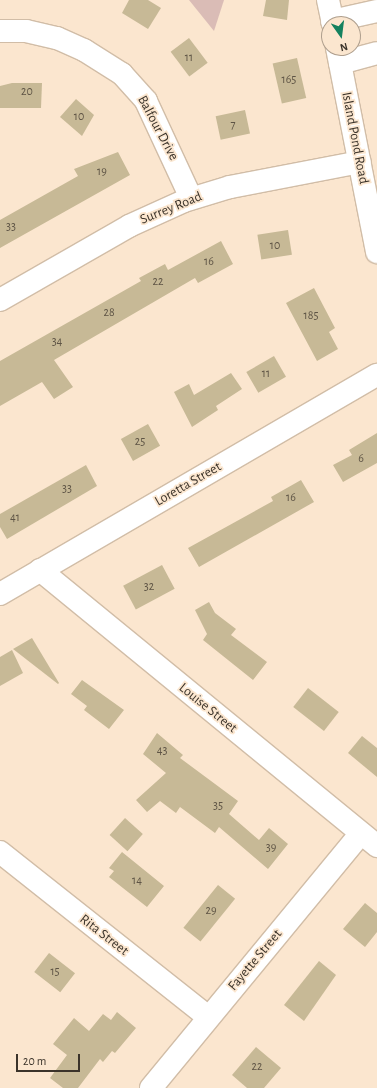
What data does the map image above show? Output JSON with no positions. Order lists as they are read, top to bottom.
{
  "streets": {
    "street": [
      "Balfour Drive",
      "Island Pond Road",
      "Surrey Road",
      "Loretta Street",
      "Louise Street",
      "Rita Street",
      "Fayette Street"
    ]
  },
  "crossings": [
    ["Balfour Drive", "Surrey Road"],
    ["Island Pond Road", "Surrey Road"],
    ["Loretta Street", "Louise Street"],
    ["Louise Street", "Fayette Street"],
    ["Rita Street", "Fayette Street"]
  ],
  "house_numbers": [
    "11",
    "165",
    "20",
    "10",
    "7",
    "19",
    "33",
    "10",
    "16",
    "22",
    "28",
    "185",
    "34",
    "11",
    "25",
    "6",
    "33",
    "16",
    "41",
    "32",
    "43",
    "35",
    "39",
    "14",
    "29",
    "15",
    "22"
  ],
  "scale_bar": "20 m",
  "north": "bottom"
}
